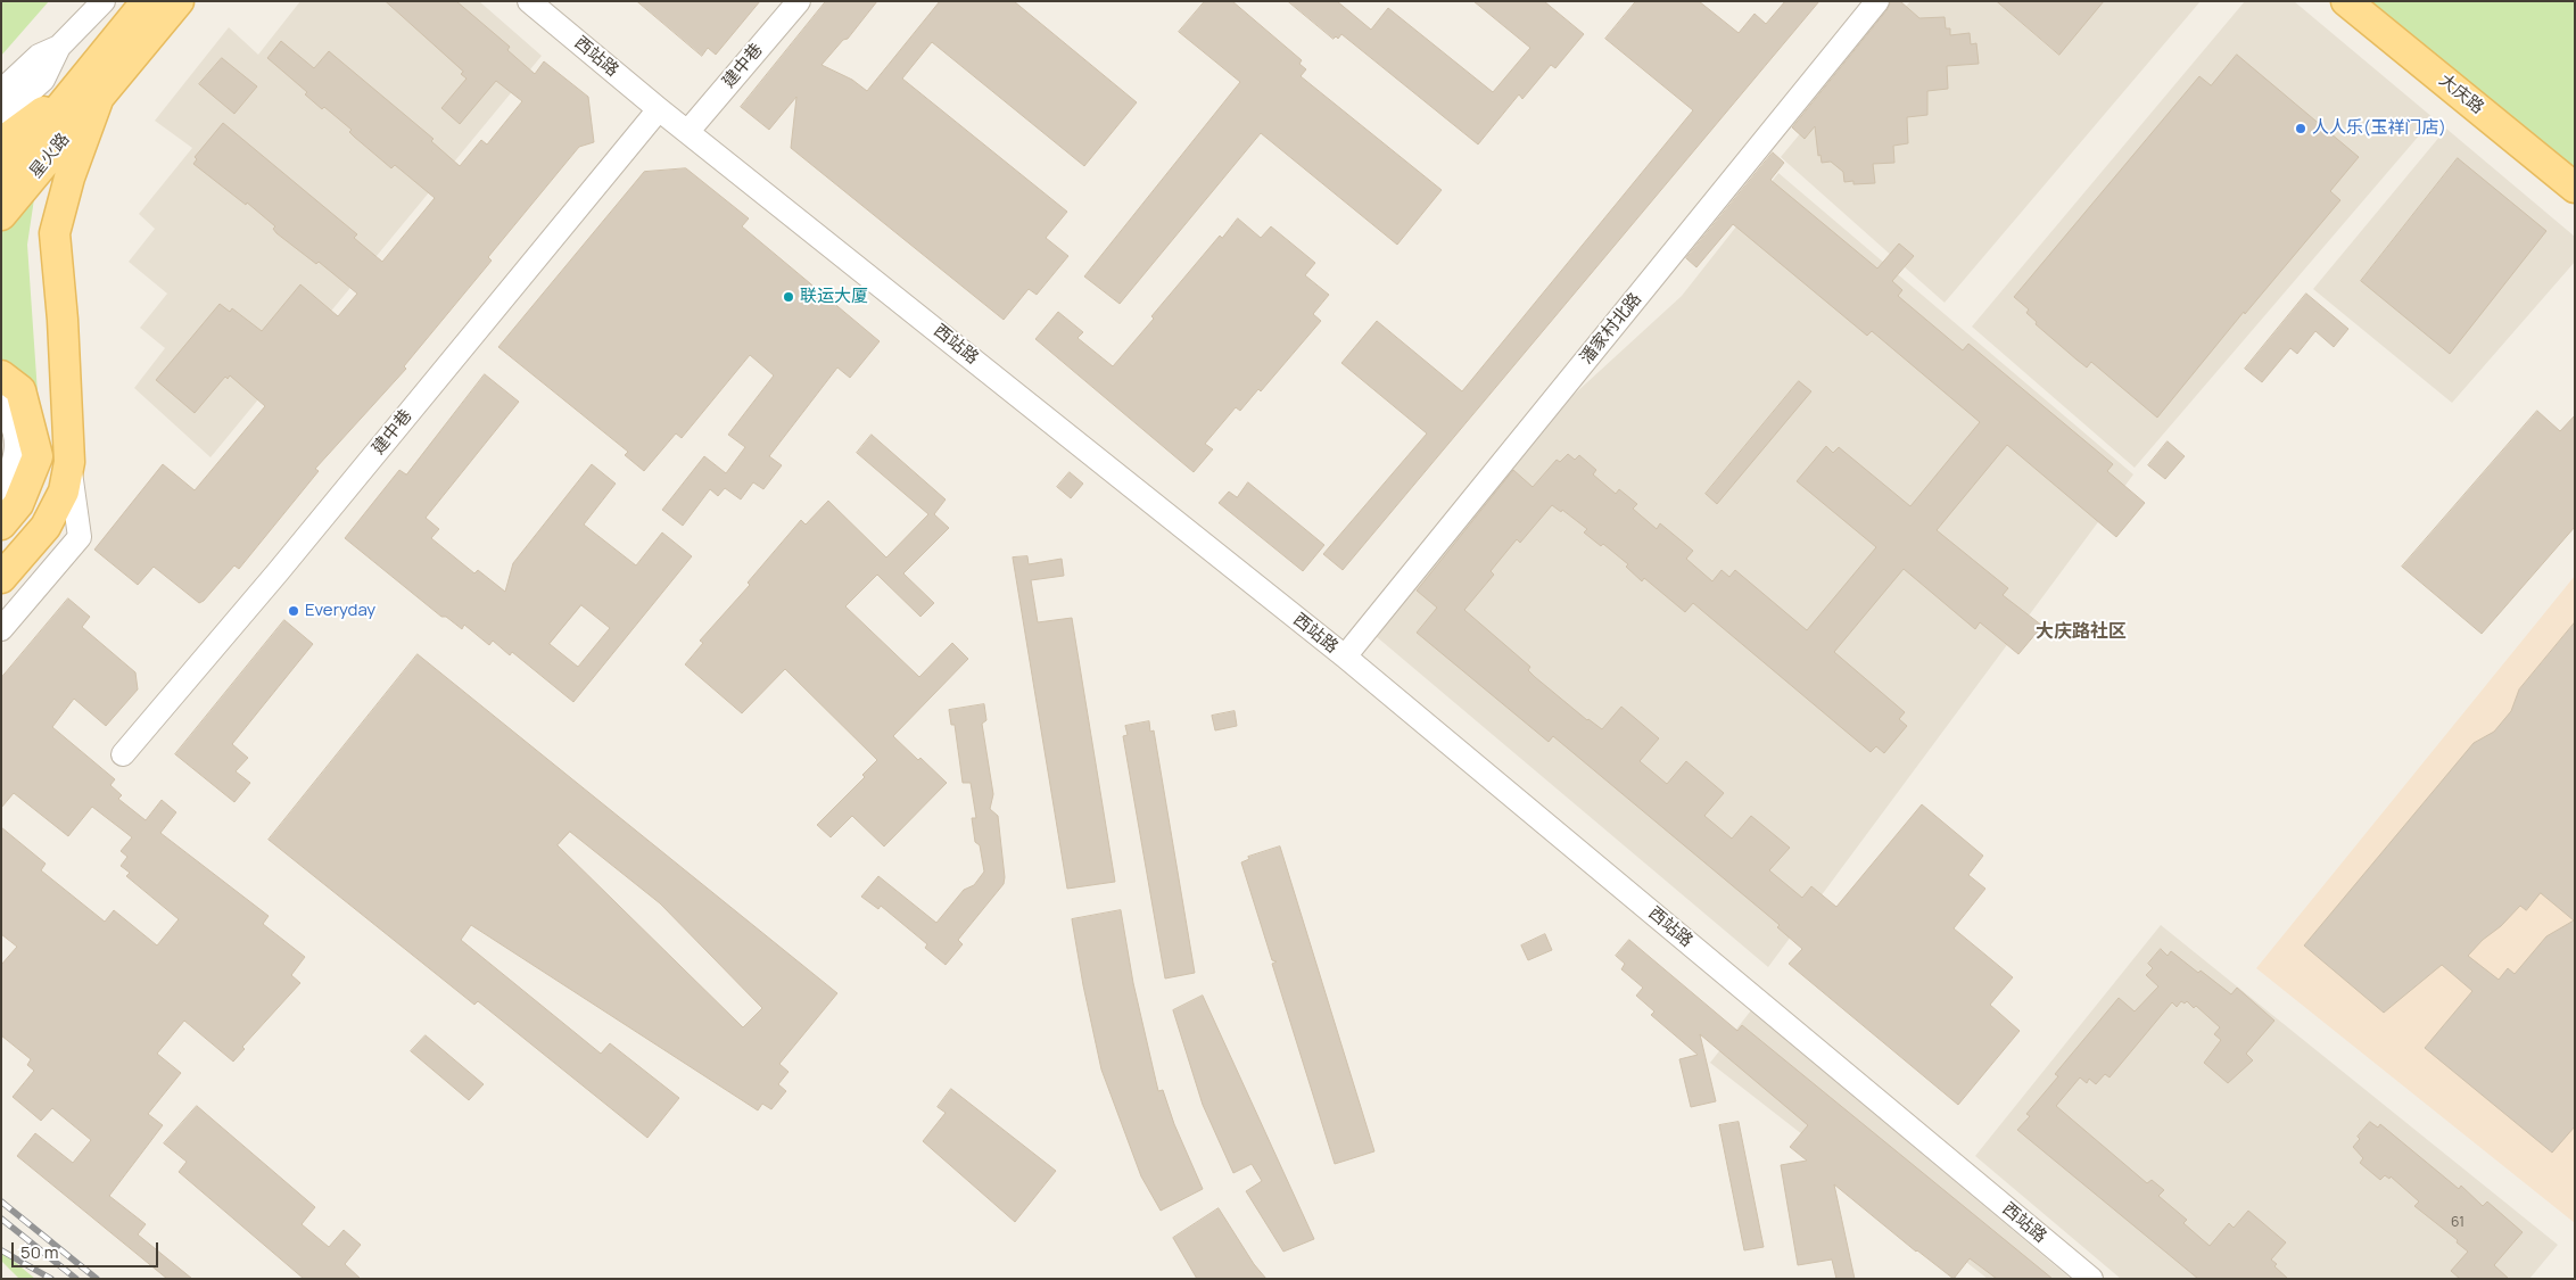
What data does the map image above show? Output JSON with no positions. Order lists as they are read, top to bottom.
{
  "streets": {
    "main road": ["大庆路", "星火路"],
    "street": ["西站路", "建中巷", "潘家村北路"]
  },
  "crossings": [
    ["西站路", "建中巷"],
    ["西站路", "潘家村北路"]
  ],
  "districts": ["大庆路社区"],
  "places": ["人人乐(玉祥门店)", "联运大厦", "Everyday"],
  "house_numbers": ["61"],
  "scale_bar": "50 m"
}
